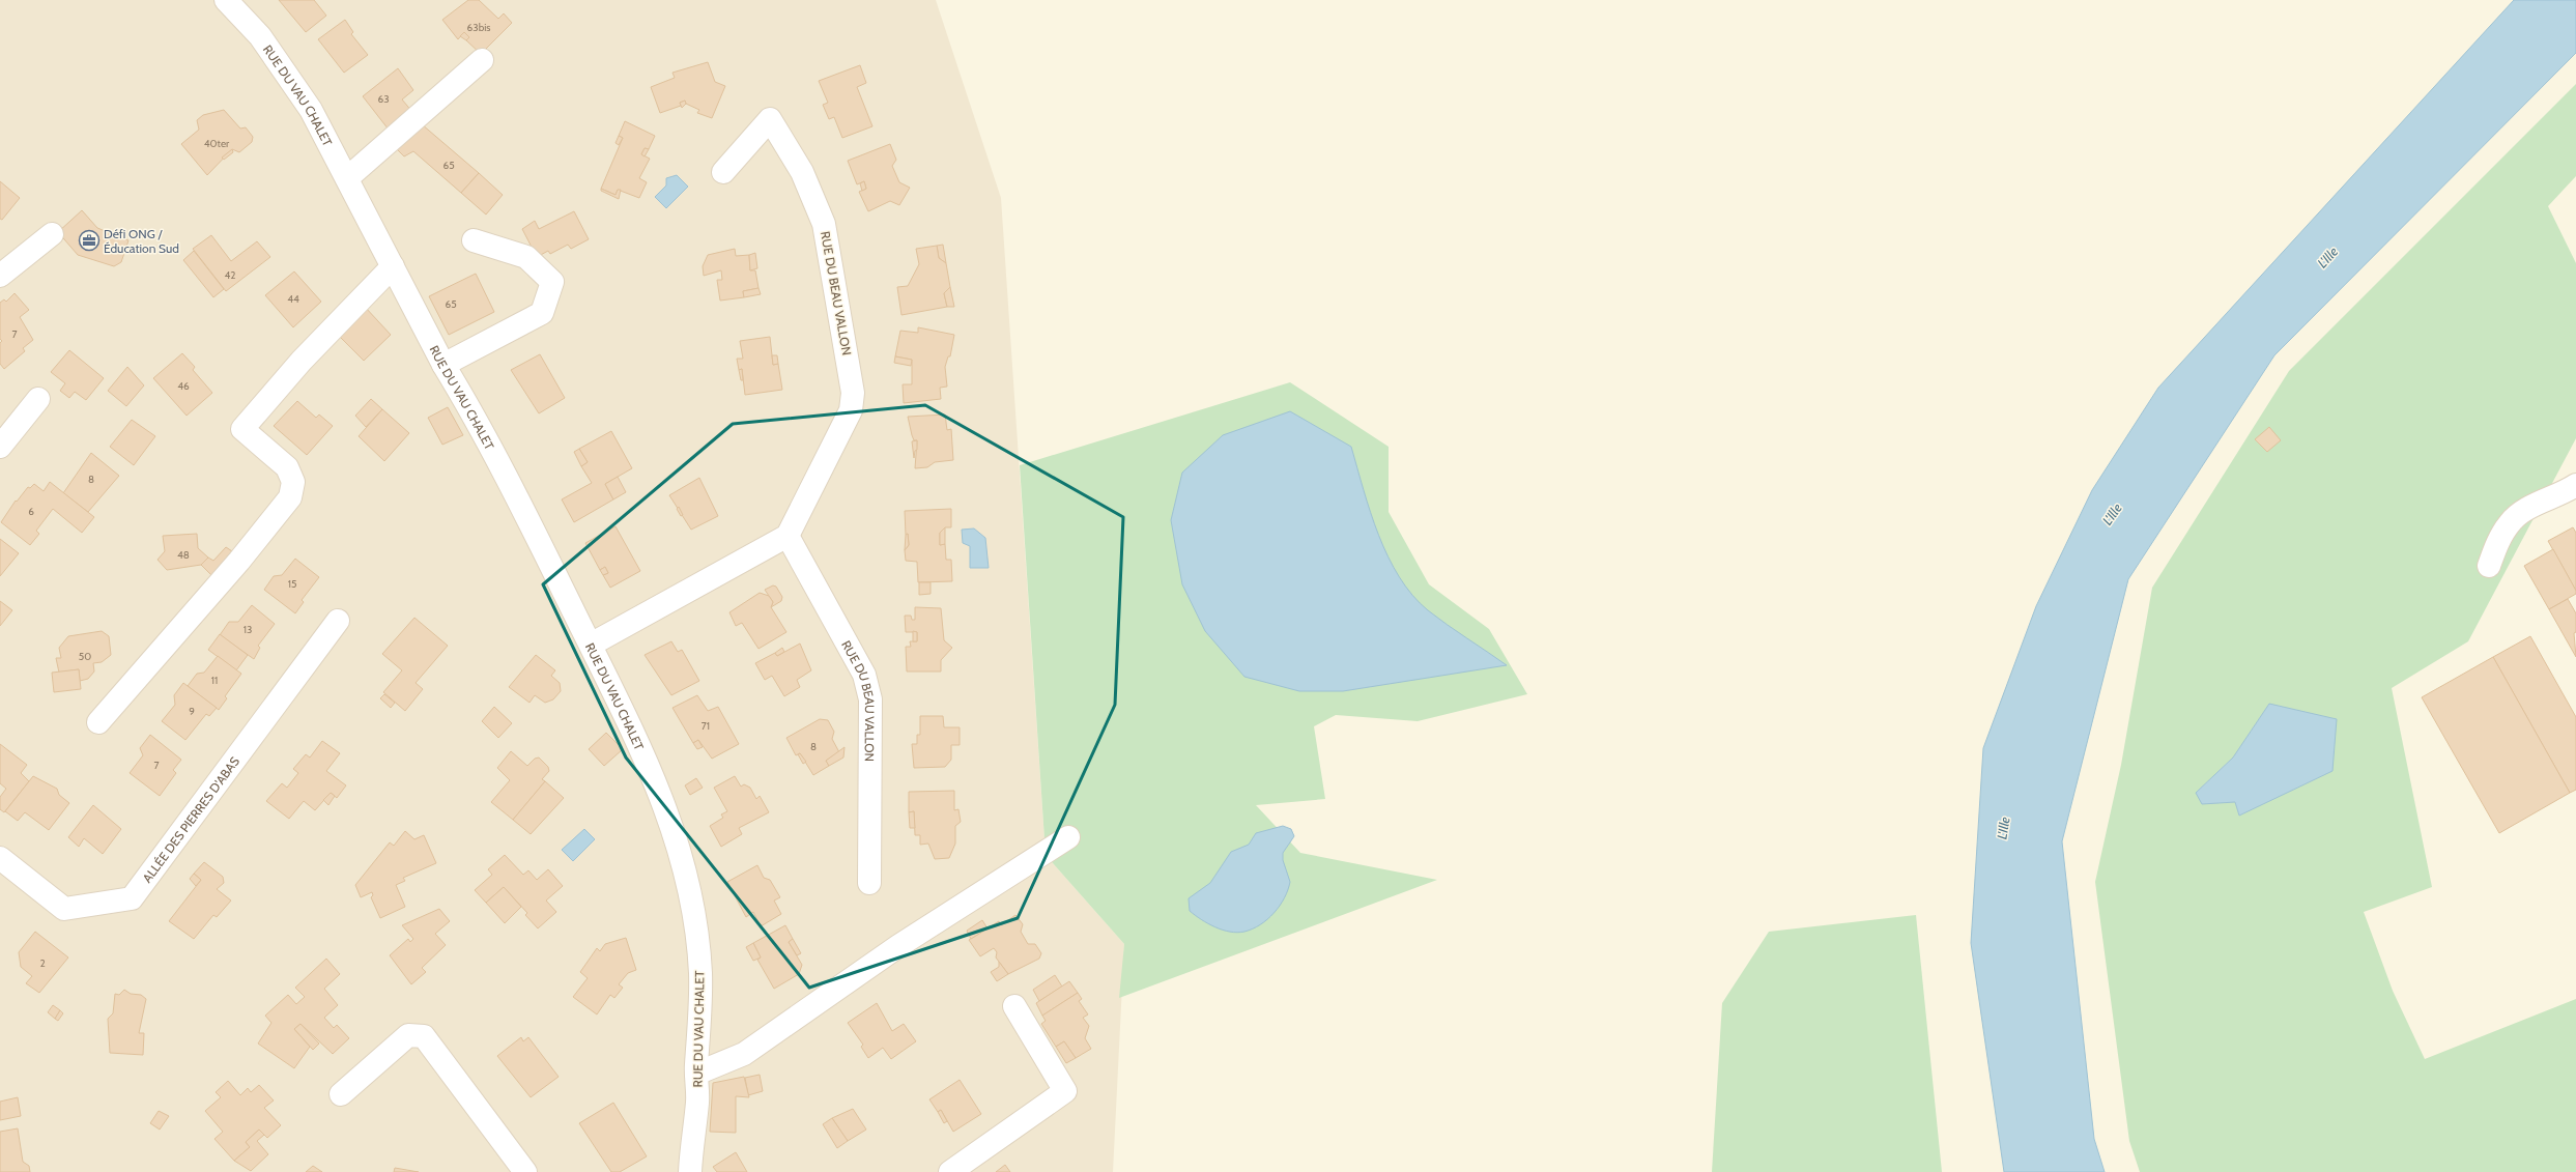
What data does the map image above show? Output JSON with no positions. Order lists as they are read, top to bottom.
{
  "streets": {
    "street": ["RUE DU VAU CHALET", "RUE DU BEAU VALLON", "ALLÉE DES PIERRES D'ABAS"]
  },
  "water": ["L'Ille"],
  "places": {
    "office": ["Défi ONG / Éducation Sud"]
  },
  "house_numbers": [
    "63bis",
    "63",
    "40ter",
    "65",
    "42",
    "44",
    "65",
    "7",
    "46",
    "8",
    "6",
    "48",
    "15",
    "13",
    "50",
    "11",
    "9",
    "71",
    "8",
    "7",
    "2"
  ]
}
